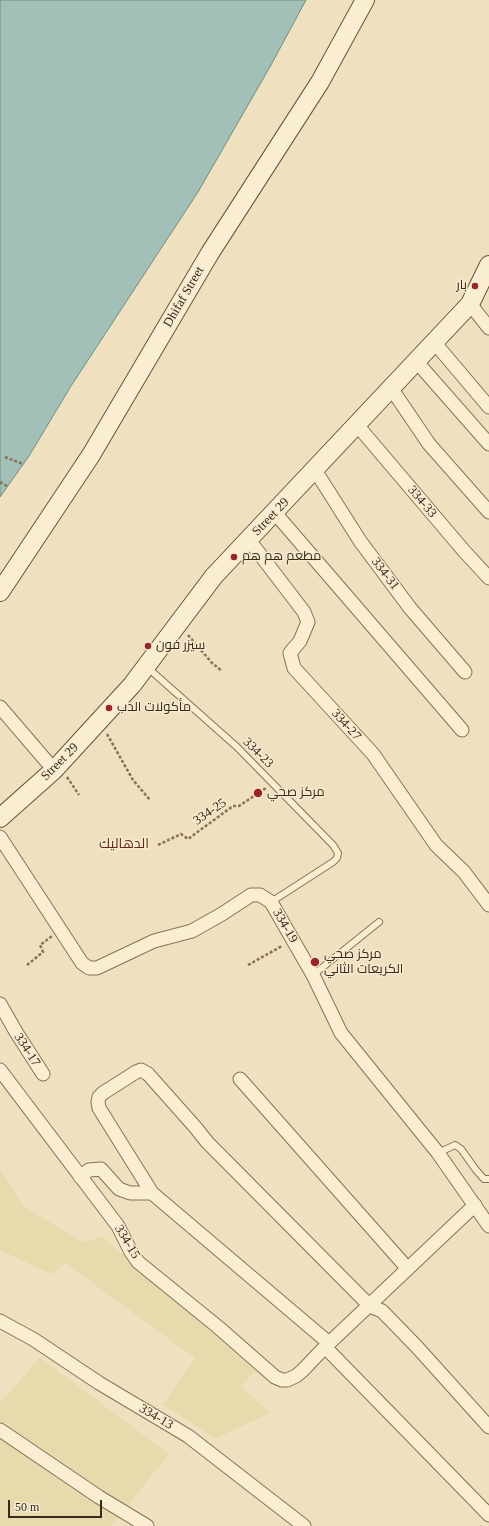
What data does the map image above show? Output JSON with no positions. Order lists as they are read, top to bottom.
{
  "streets": {
    "street": [
      "Dhifaf Street",
      "334-33",
      "Street 29",
      "334-31",
      "334-27",
      "334-19",
      "334-17",
      "334-15",
      "334-13"
    ],
    "lane": ["334-23"],
    "path": ["334-25"]
  },
  "crossings": [
    ["334-33", "Street 29"],
    ["Street 29", "334-31"],
    ["Street 29", "334-27"],
    ["Street 29", "334-23"],
    ["334-23", "334-25"],
    ["334-23", "334-19"]
  ],
  "districts": ["الدهاليك"],
  "places": [
    "بار",
    "مطعم هم هم",
    "سيزر فون",
    "مأكولات الدب",
    "مركز صحي",
    "مركز صحي الكريعات الثاني"
  ],
  "scale_bar": "50 m"
}
